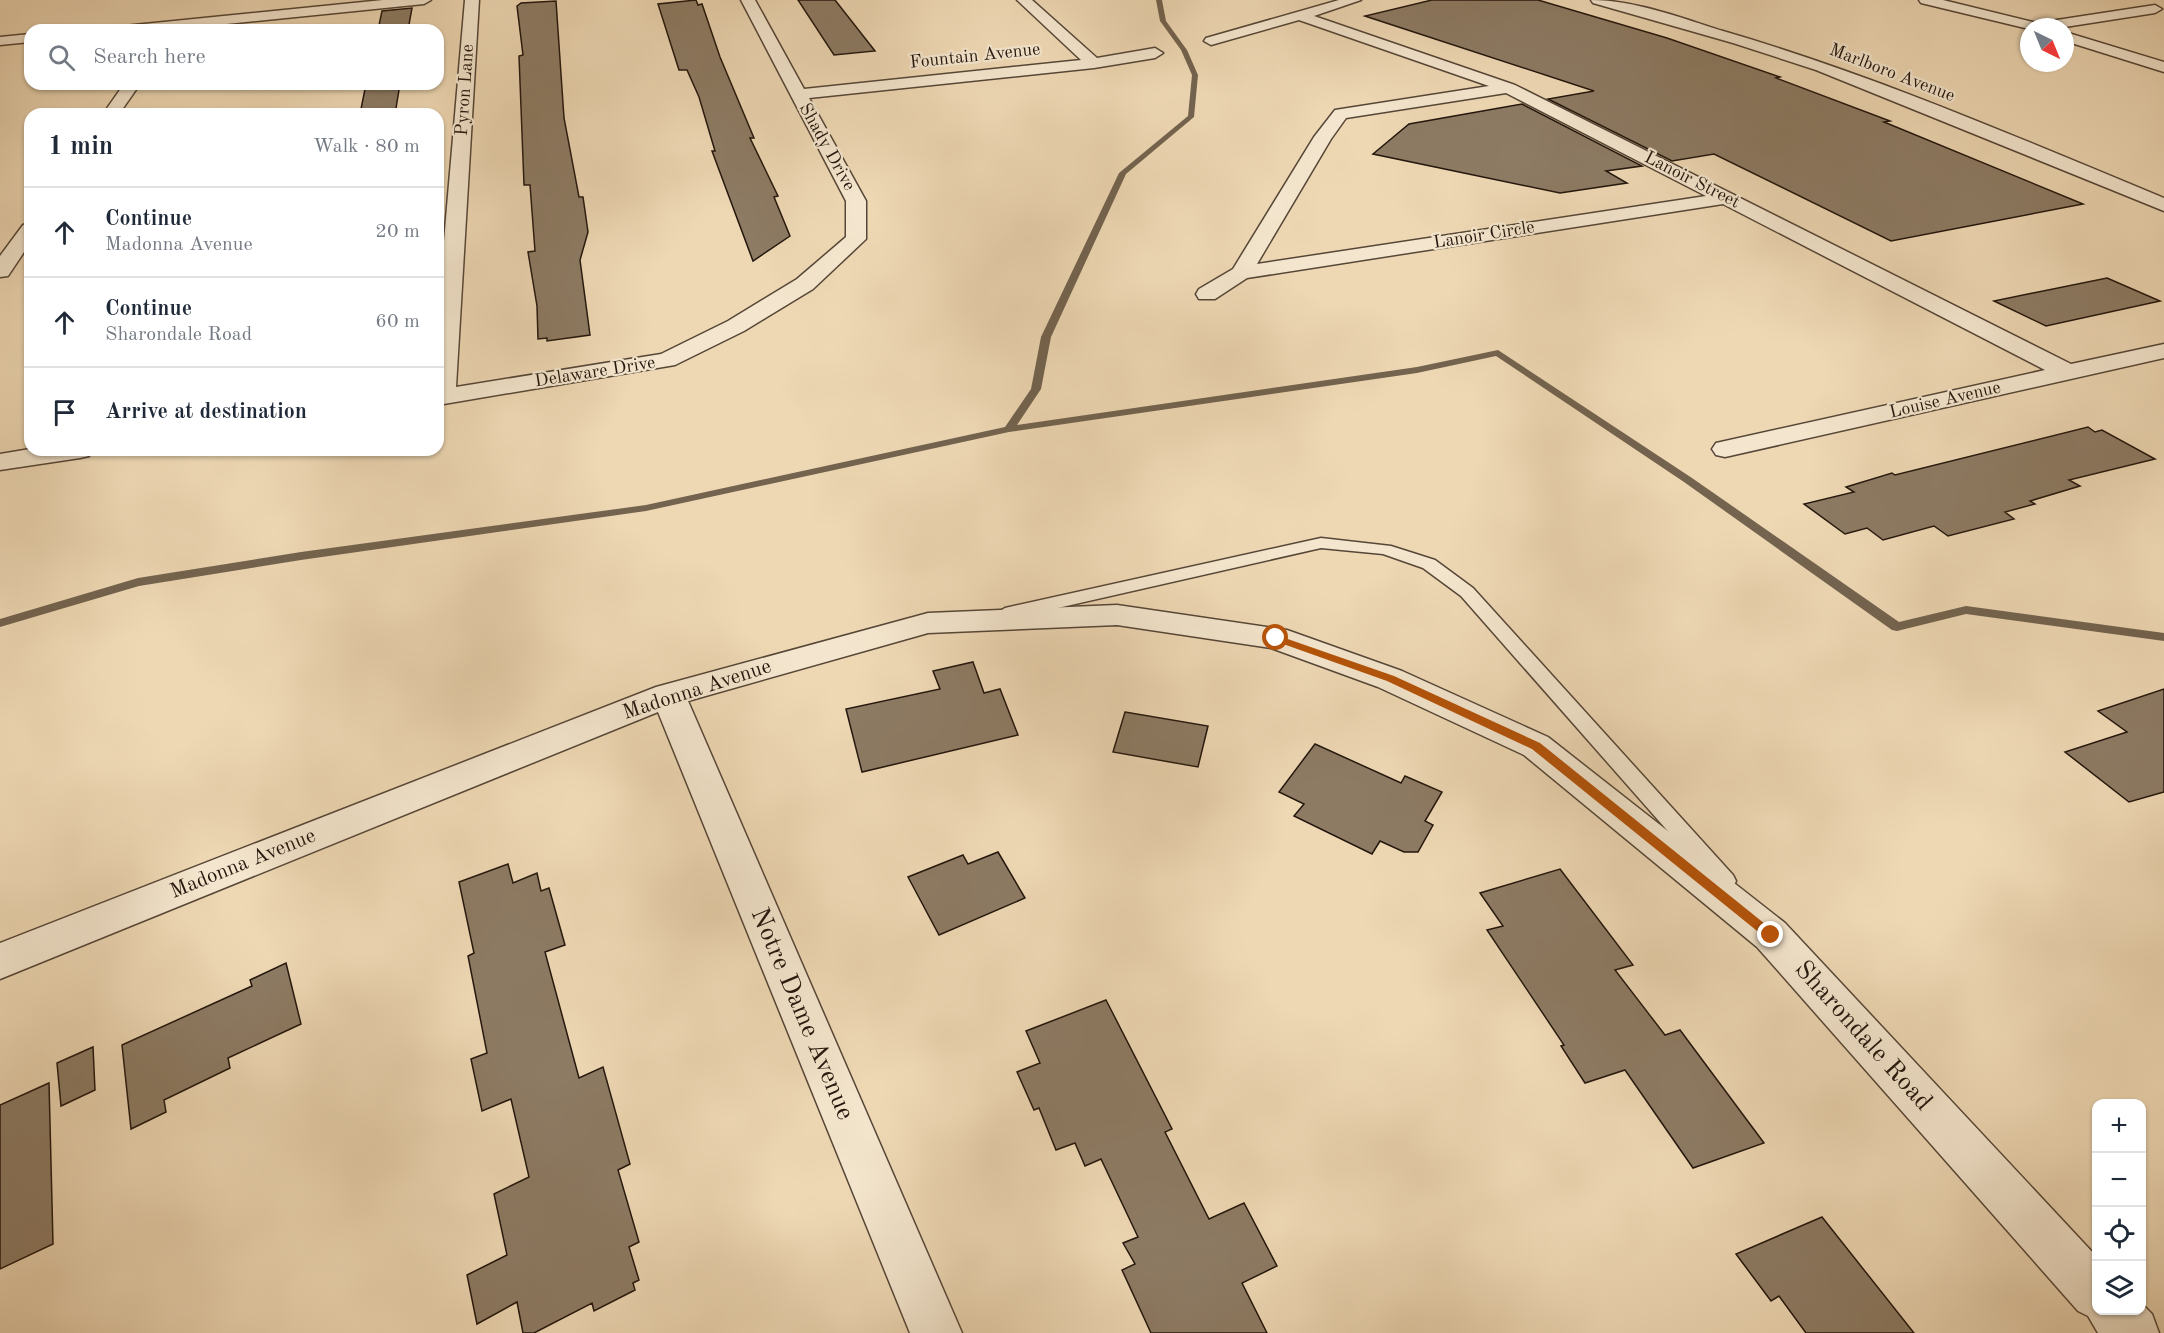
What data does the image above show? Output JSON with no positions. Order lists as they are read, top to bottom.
{
  "streets": {
    "street": [
      "Fountain Avenue",
      "Marlboro Avenue",
      "Pyron Lane",
      "Shady Drive",
      "Lanoir Street",
      "Lanoir Circle",
      "Delaware Drive",
      "Louise Avenue",
      "Madonna Avenue",
      "Notre Dame Avenue",
      "Sharondale Road"
    ]
  },
  "crossings": [
    ["Fountain Avenue", "Shady Drive"],
    ["Shady Drive", "Delaware Drive"],
    ["Lanoir Street", "Lanoir Circle"],
    ["Lanoir Street", "Louise Avenue"],
    ["Madonna Avenue", "Notre Dame Avenue"],
    ["Madonna Avenue", "Sharondale Road"]
  ],
  "north": "bottom right",
  "page": {
    "search": "Search here",
    "heading": ["1 min", "Walk · 80 m"],
    "list": [
      ["Continue", "Madonna Avenue", "20 m"],
      ["Continue", "Sharondale Road", "60 m"],
      "Arrive at destination"
    ],
    "map_buttons": ["+", "−"]
  }
}
